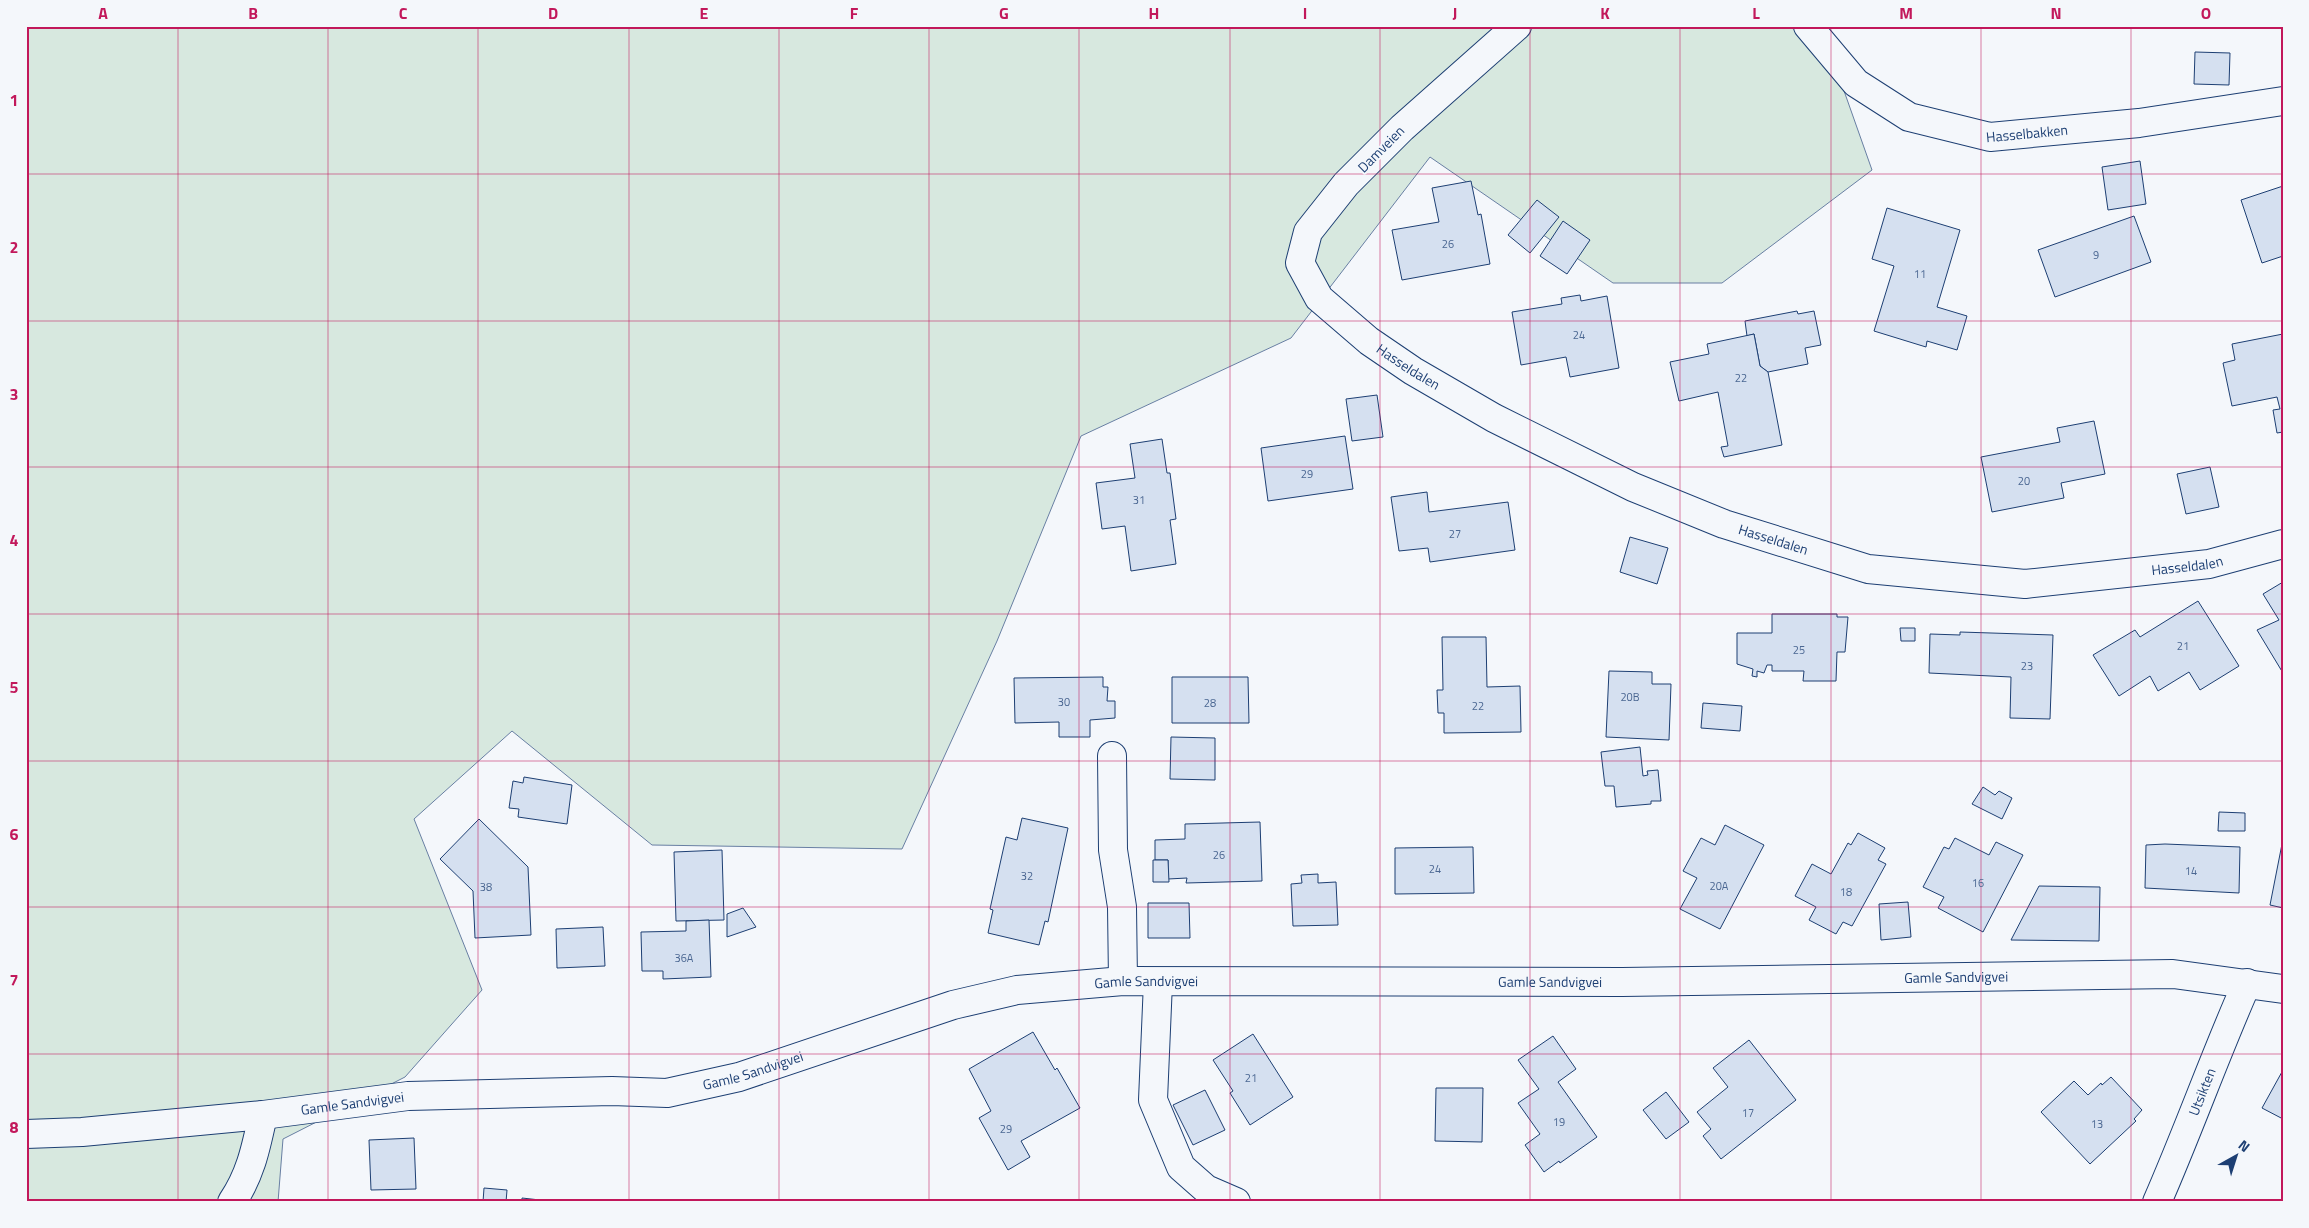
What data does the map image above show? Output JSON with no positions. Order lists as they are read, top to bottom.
{
  "streets": {
    "street": [
      "Hasselbakken",
      "Damveien",
      "Hasseldalen",
      "Gamle Sandvigvei",
      "Utsikten"
    ]
  },
  "crossings": [
    ["Damveien", "Hasseldalen"],
    ["Gamle Sandvigvei", "Utsikten"]
  ],
  "house_numbers": [
    "26",
    "9",
    "11",
    "24",
    "22",
    "29",
    "20",
    "31",
    "27",
    "21",
    "25",
    "23",
    "20B",
    "30",
    "28",
    "22",
    "26",
    "24",
    "14",
    "32",
    "16",
    "20A",
    "38",
    "18",
    "36A",
    "21",
    "17",
    "19",
    "13",
    "29"
  ],
  "north": "top right",
  "grid": {
    "columns": [
      "A",
      "B",
      "C",
      "D",
      "E",
      "F",
      "G",
      "H",
      "I",
      "J",
      "K",
      "L",
      "M",
      "N",
      "O"
    ],
    "rows": [
      "1",
      "2",
      "3",
      "4",
      "5",
      "6",
      "7",
      "8"
    ]
  }
}
